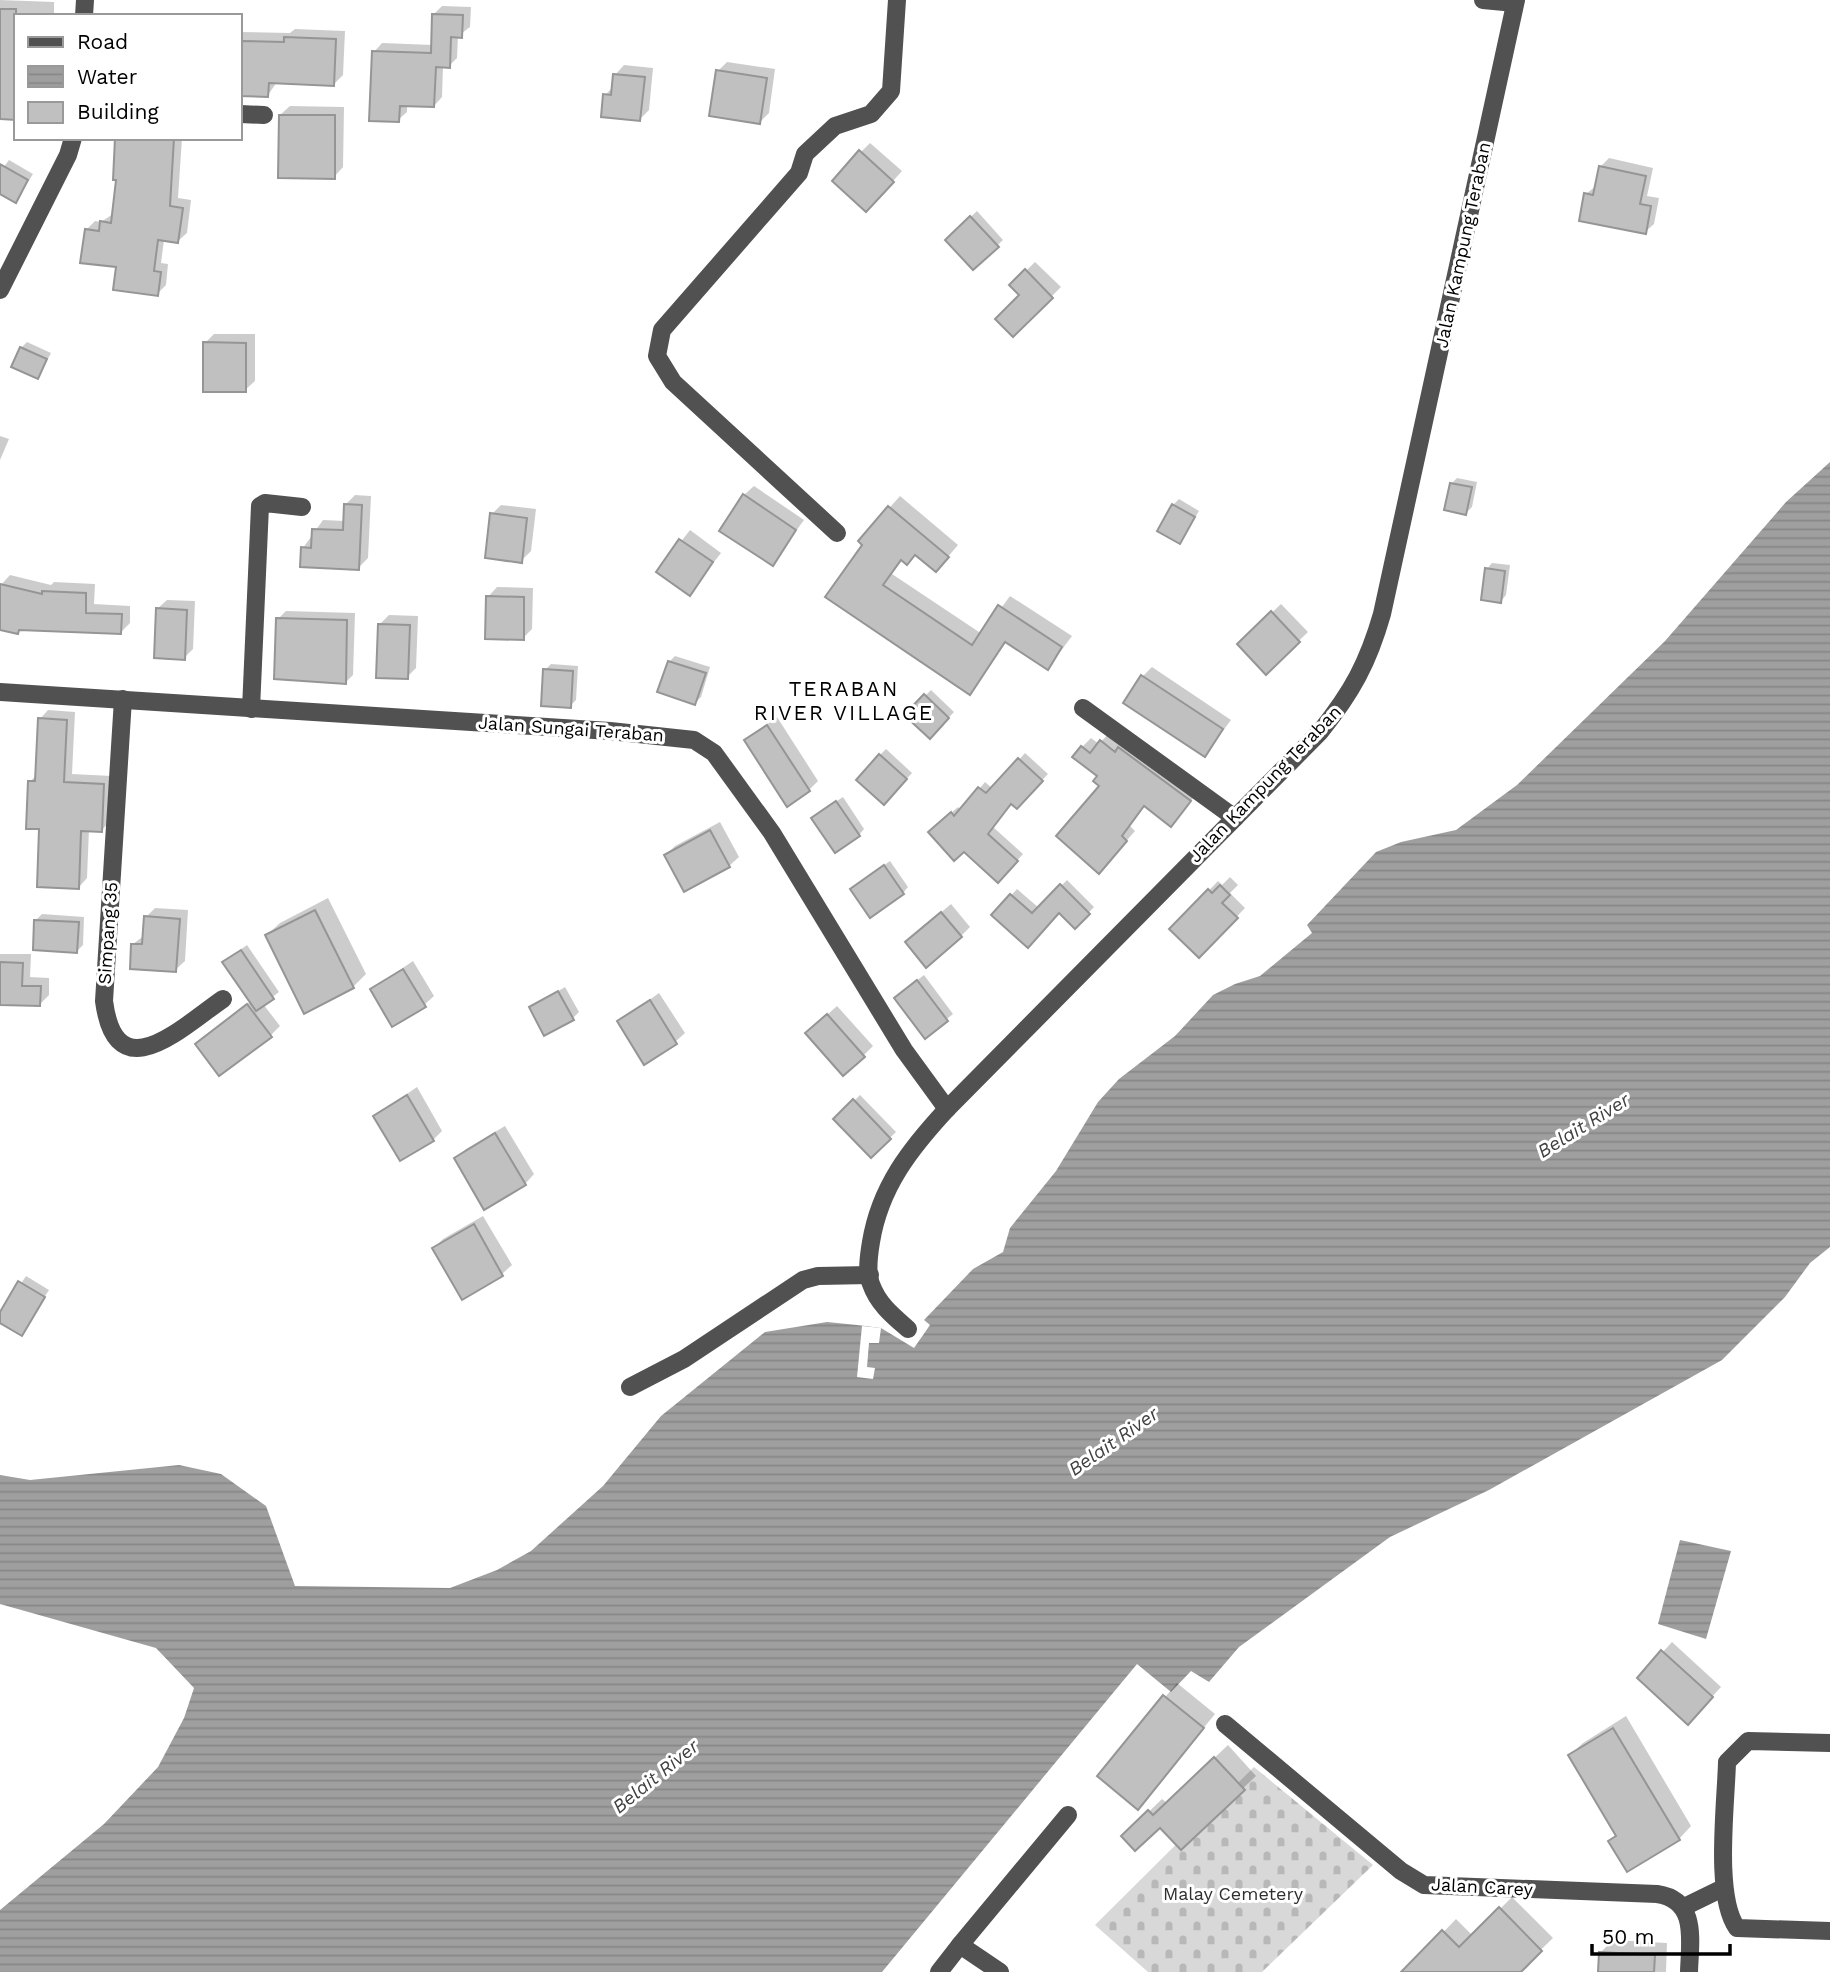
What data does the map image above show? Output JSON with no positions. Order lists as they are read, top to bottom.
{
  "streets": {
    "street": [
      "Jalan Kampung Teraban",
      "Jalan Sungai Teraban",
      "Simpang 35",
      "Jalan Carey"
    ]
  },
  "crossings": [
    ["Jalan Kampung Teraban", "Jalan Sungai Teraban"],
    ["Jalan Sungai Teraban", "Simpang 35"]
  ],
  "districts": ["TERABAN RIVER VILLAGE"],
  "water": ["Belait River"],
  "parks": ["Malay Cemetery"],
  "legend": ["Road", "Water", "Building"],
  "scale_bar": "50 m"
}
